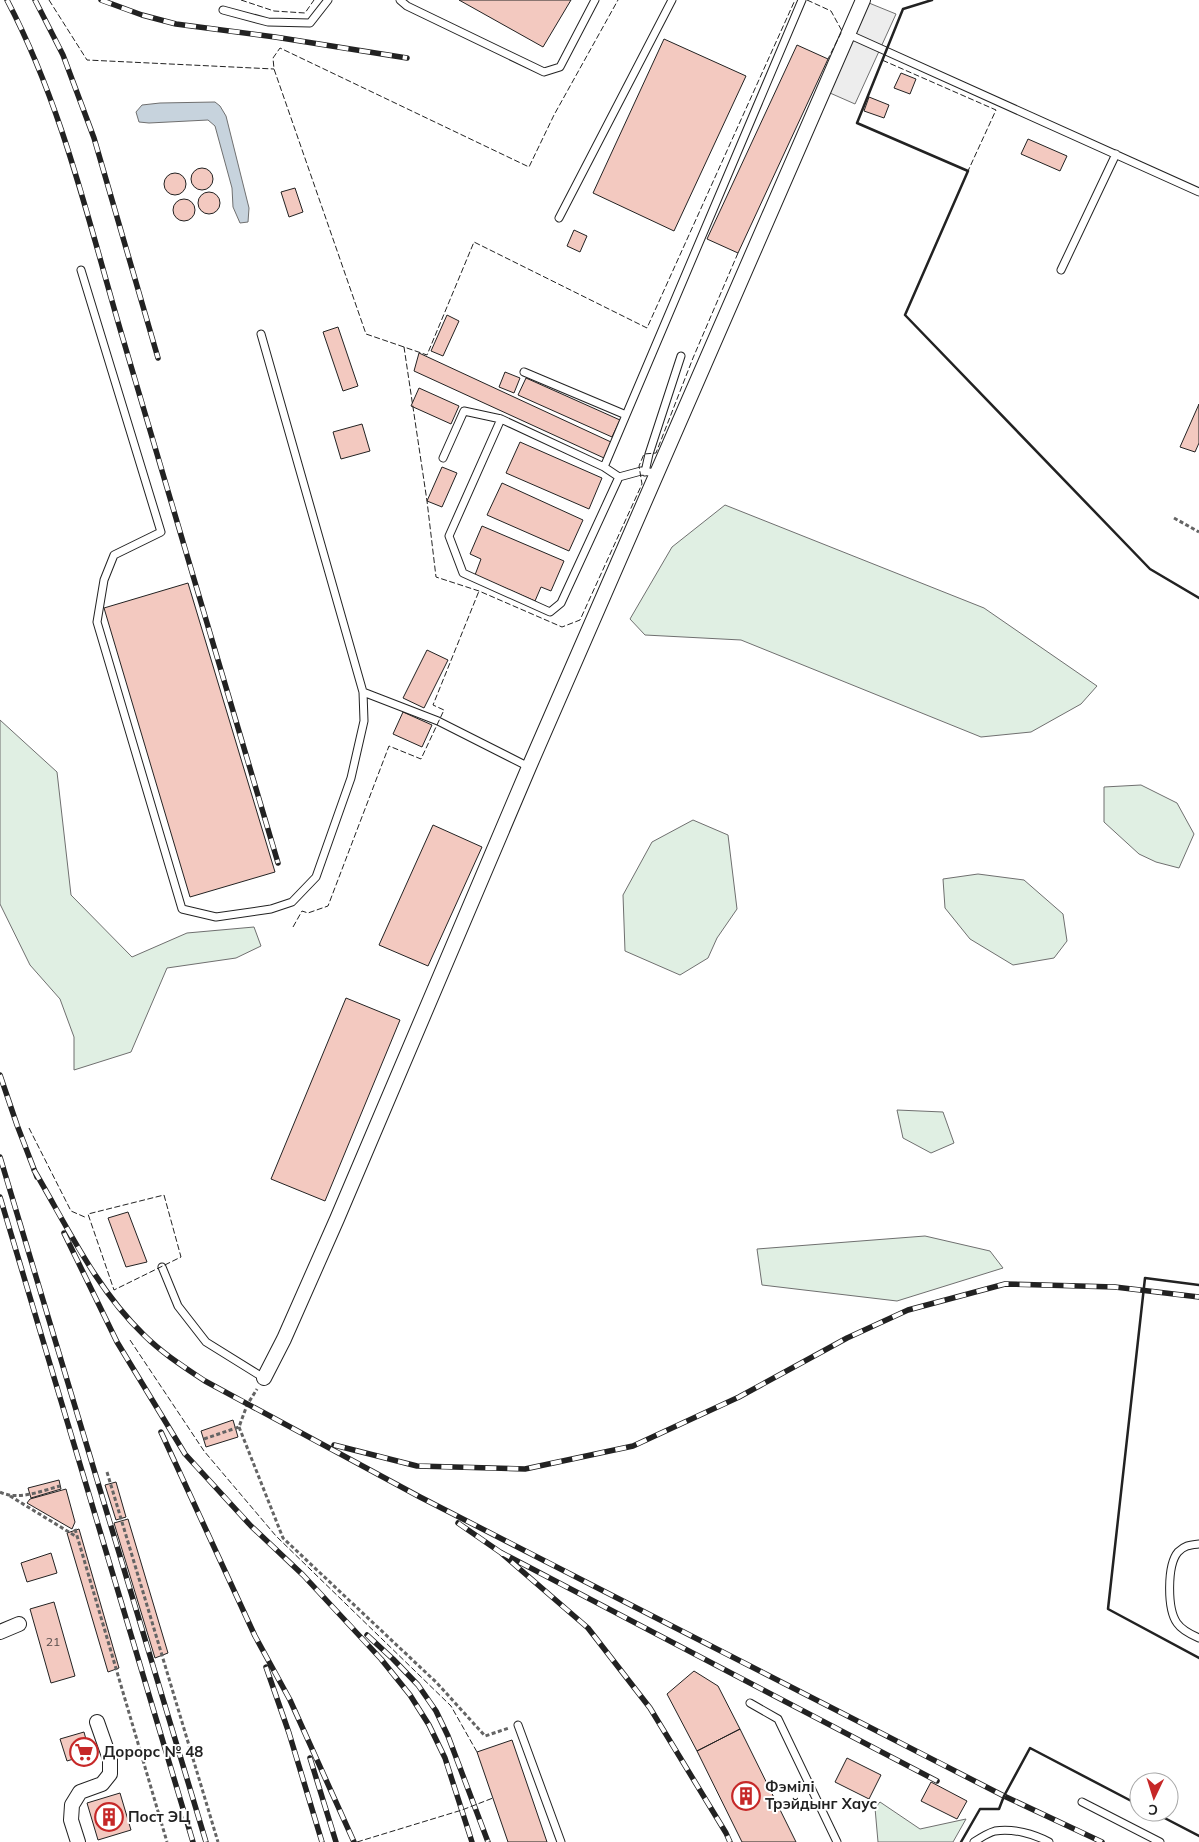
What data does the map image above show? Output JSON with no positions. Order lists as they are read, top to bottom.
{
  "places": {
    "supermarket": ["Дорорс № 48"],
    "building": ["Фэмілі Трэйдынг Хаус", "Пост ЭЦ"]
  },
  "house_numbers": ["21"],
  "north": "bottom"
}
